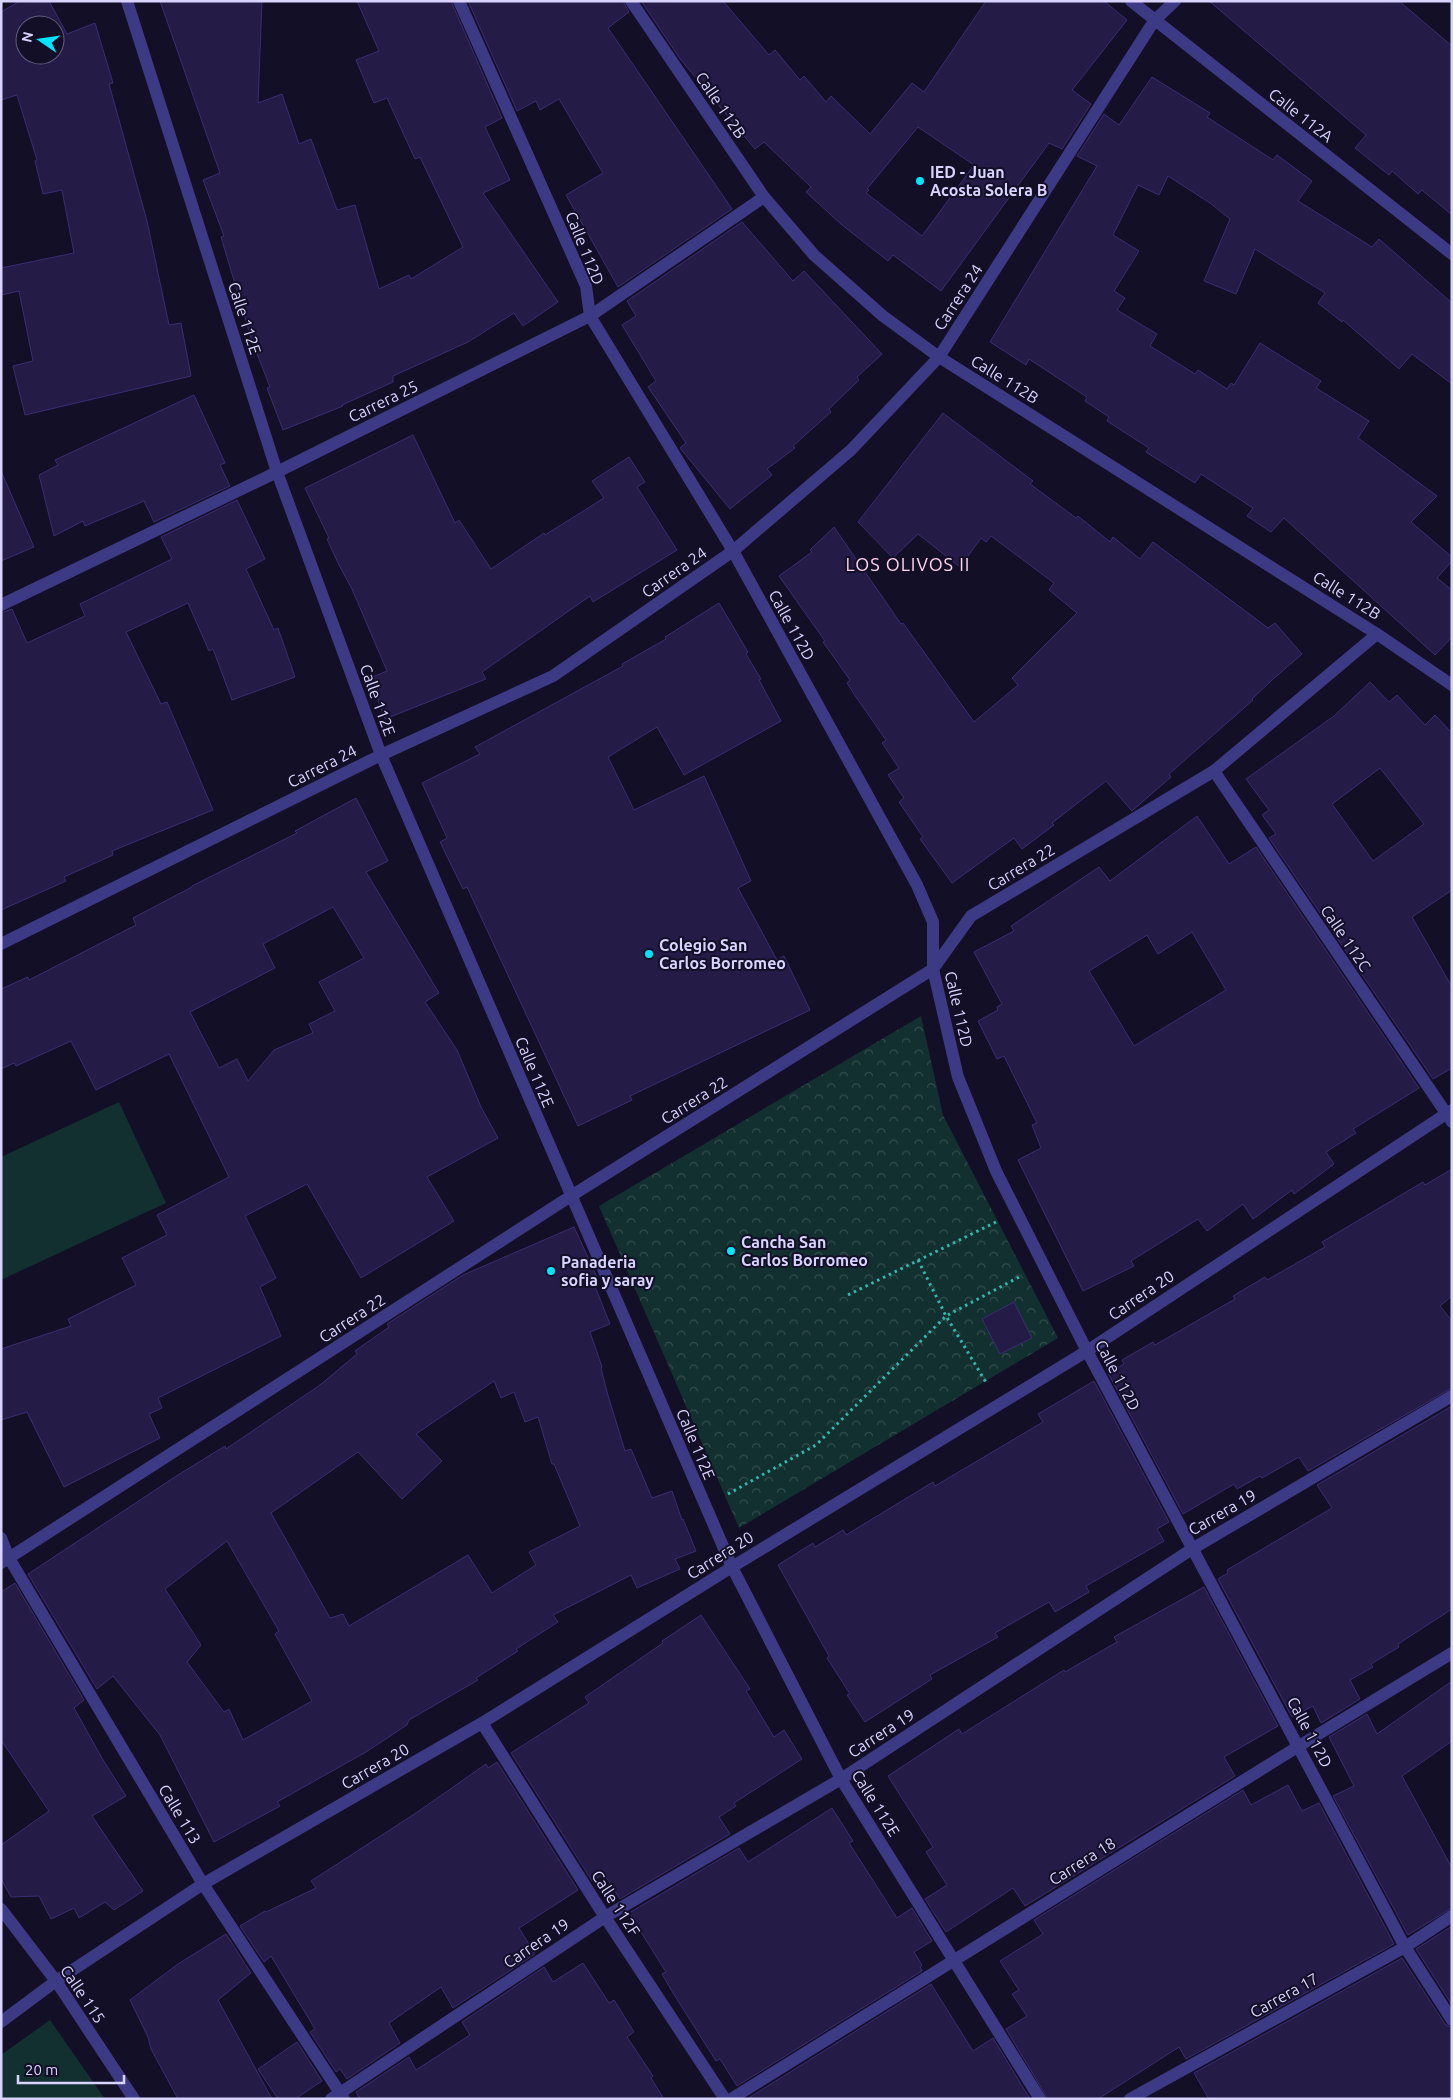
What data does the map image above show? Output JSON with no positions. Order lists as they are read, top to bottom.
{
  "streets": {
    "street": [
      "Calle 112B",
      "Calle 112A",
      "Calle 112D",
      "Carrera 24",
      "Calle 112E",
      "Carrera 25",
      "Carrera 22",
      "Calle 112C",
      "Carrera 20",
      "Carrera 19",
      "Calle 113",
      "Carrera 18",
      "Calle 112F",
      "Calle 115",
      "Carrera 17"
    ]
  },
  "crossings": [
    ["Calle 112B", "Carrera 24"],
    ["Calle 112B", "Carrera 25"],
    ["Calle 112B", "Carrera 22"],
    ["Calle 112A", "Carrera 24"],
    ["Calle 112D", "Carrera 24"],
    ["Calle 112D", "Carrera 25"],
    ["Calle 112D", "Carrera 22"],
    ["Calle 112D", "Carrera 20"],
    ["Calle 112D", "Carrera 19"],
    ["Calle 112D", "Carrera 18"],
    ["Calle 112D", "Carrera 17"],
    ["Carrera 24", "Calle 112E"],
    ["Calle 112E", "Carrera 25"],
    ["Calle 112E", "Carrera 22"],
    ["Calle 112E", "Carrera 20"],
    ["Calle 112E", "Carrera 19"],
    ["Calle 112E", "Carrera 18"],
    ["Carrera 22", "Calle 112C"],
    ["Carrera 22", "Calle 113"],
    ["Calle 112C", "Carrera 20"],
    ["Carrera 20", "Calle 113"],
    ["Carrera 20", "Calle 112F"],
    ["Carrera 20", "Calle 115"],
    ["Carrera 19", "Calle 113"],
    ["Carrera 19", "Calle 112F"]
  ],
  "districts": ["LOS OLIVOS II"],
  "places": [
    "IED - Juan Acosta Solera B",
    "Colegio San Carlos Borromeo",
    "Cancha San Carlos Borromeo",
    "Panaderia sofia y saray"
  ],
  "scale_bar": "20 m",
  "north": "left"
}
